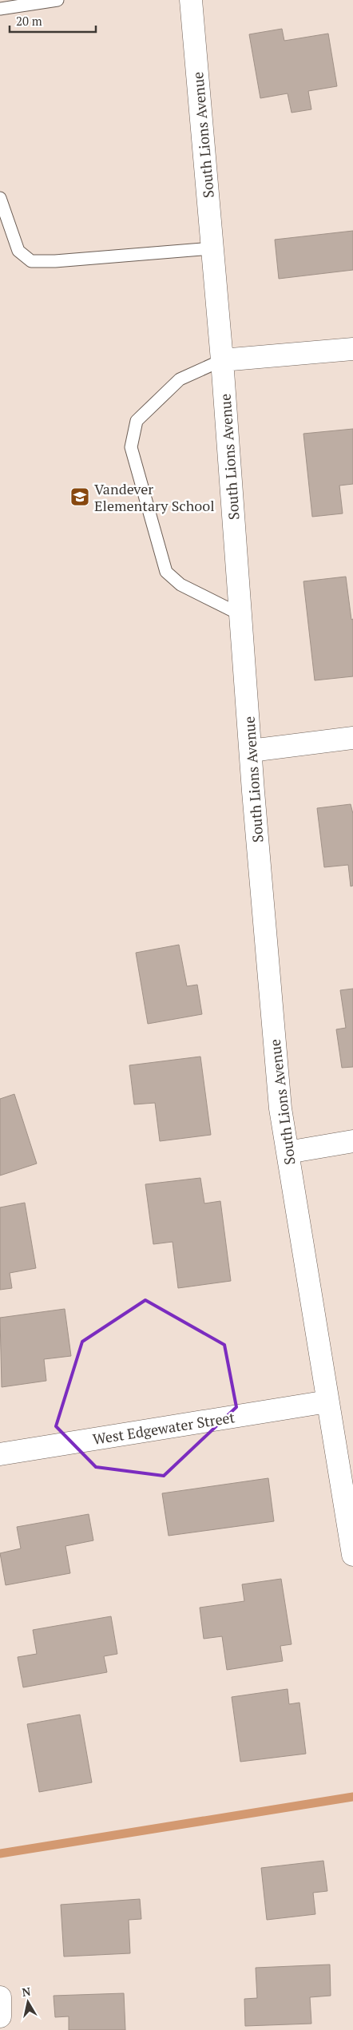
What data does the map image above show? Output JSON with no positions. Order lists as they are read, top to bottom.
{
  "streets": {
    "street": ["South Lions Avenue", "West Edgewater Street"]
  },
  "crossings": [
    ["South Lions Avenue", "West Edgewater Street"]
  ],
  "places": {
    "school or university": ["Vandever Elementary School"]
  },
  "scale_bar": "20 m",
  "north": "top"
}
